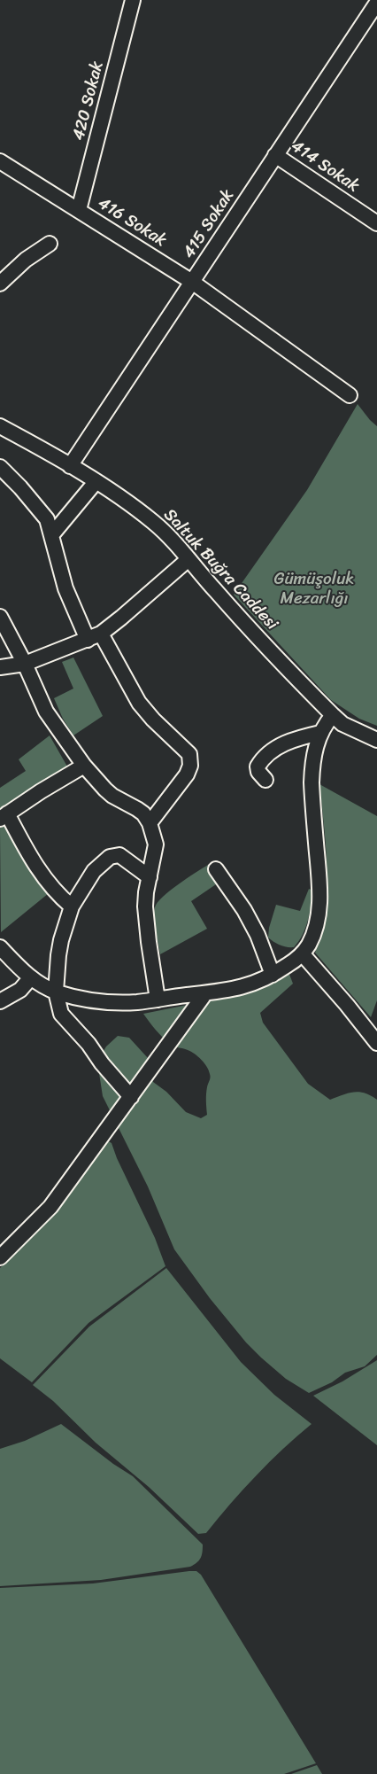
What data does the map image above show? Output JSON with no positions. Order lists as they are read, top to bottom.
{
  "streets": {
    "street": [
      "420 Sokak",
      "414 Sokak",
      "416 Sokak",
      "415 Sokak",
      "Saltuk Buğra Caddesi"
    ]
  },
  "crossings": [
    ["420 Sokak", "416 Sokak"],
    ["414 Sokak", "415 Sokak"],
    ["416 Sokak", "415 Sokak"],
    ["415 Sokak", "Saltuk Buğra Caddesi"]
  ],
  "parks": ["Gümüşoluk Mezarlığı"]
}
